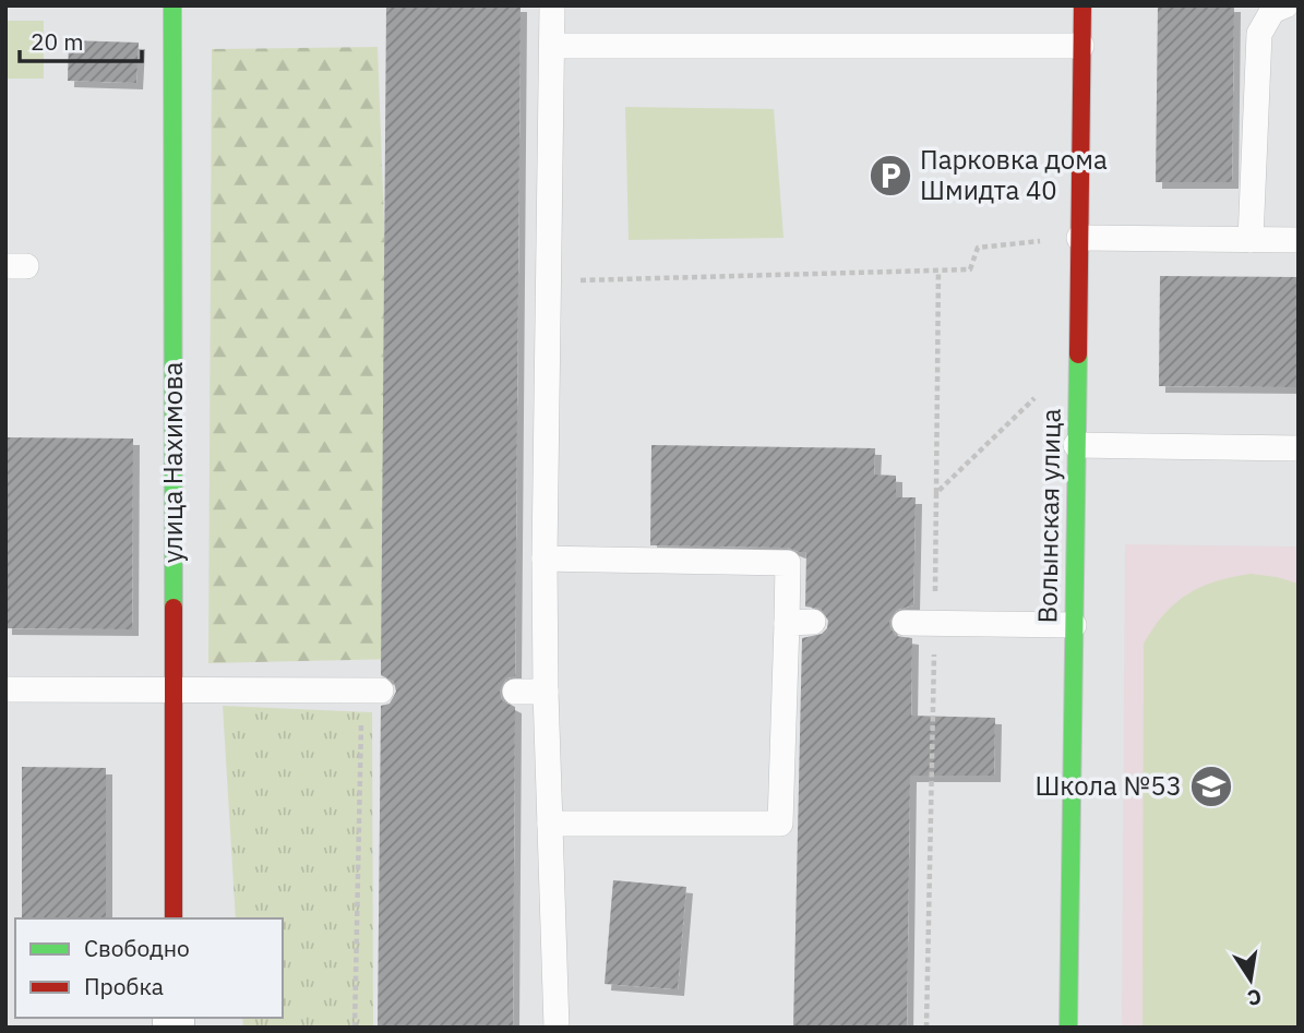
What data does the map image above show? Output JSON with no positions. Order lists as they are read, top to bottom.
{
  "streets": {
    "street": ["улица Нахимова", "Волынская улица"]
  },
  "places": {
    "parking": ["Парковка дома Шмидта 40"],
    "school or university": ["Школа №53"]
  },
  "legend": ["Свободно", "Пробка"],
  "scale_bar": "20 m",
  "north": "bottom"
}
